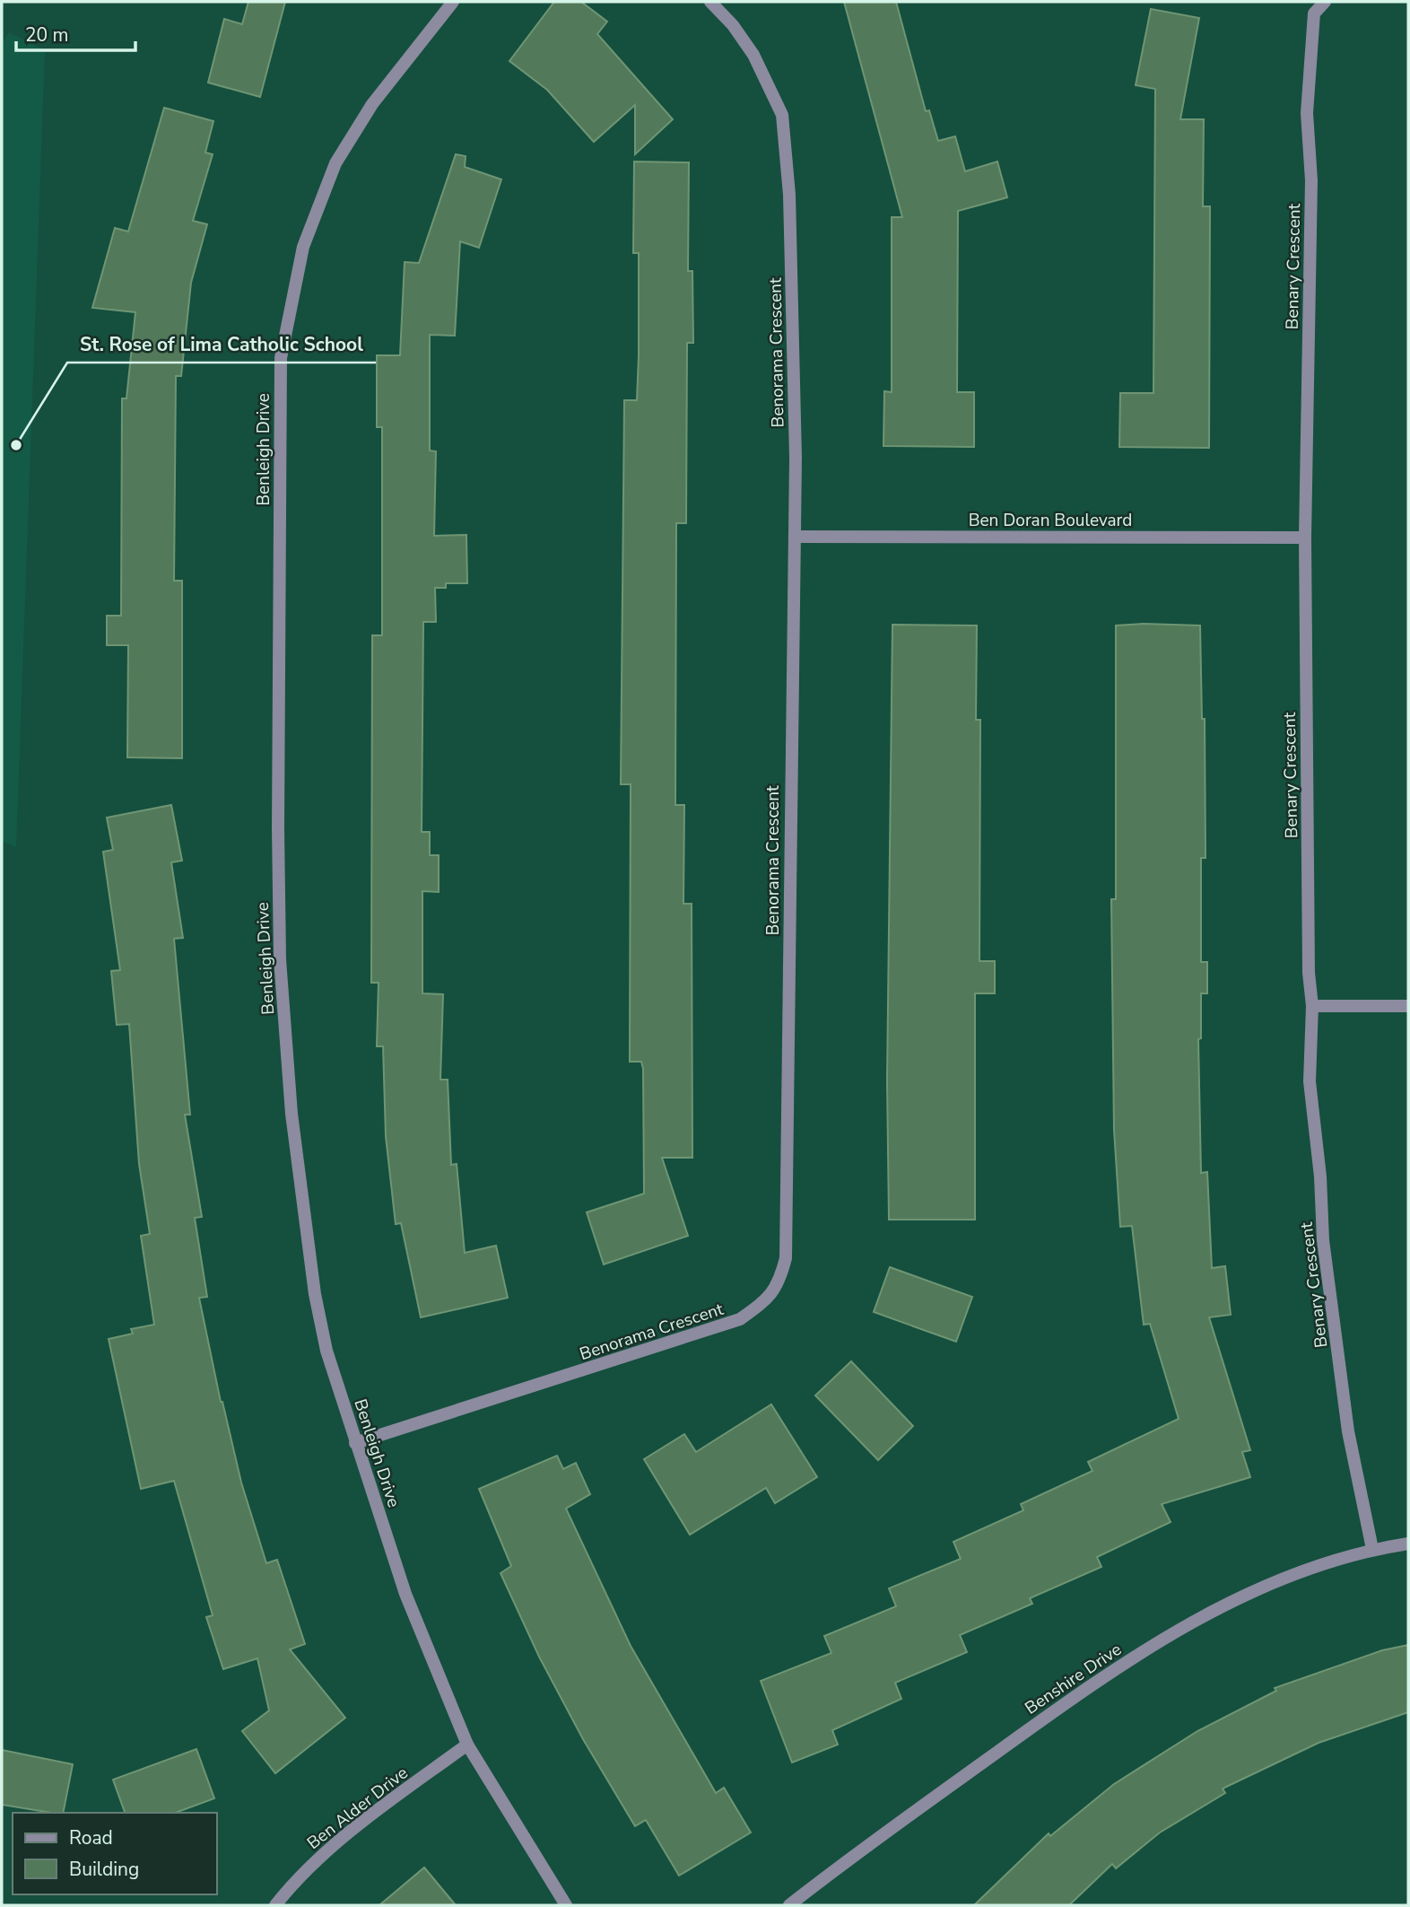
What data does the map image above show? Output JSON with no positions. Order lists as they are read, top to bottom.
{
  "streets": {
    "street": [
      "Benary Crescent",
      "Benorama Crescent",
      "Benleigh Drive",
      "Ben Doran Boulevard",
      "Benshire Drive",
      "Ben Alder Drive"
    ]
  },
  "crossings": [
    ["Benary Crescent", "Ben Doran Boulevard"],
    ["Benary Crescent", "Benshire Drive"],
    ["Benorama Crescent", "Benleigh Drive"],
    ["Benorama Crescent", "Ben Doran Boulevard"],
    ["Benleigh Drive", "Ben Alder Drive"]
  ],
  "places": ["St. Rose of Lima Catholic School"],
  "legend": ["Road", "Building"],
  "scale_bar": "20 m"
}
